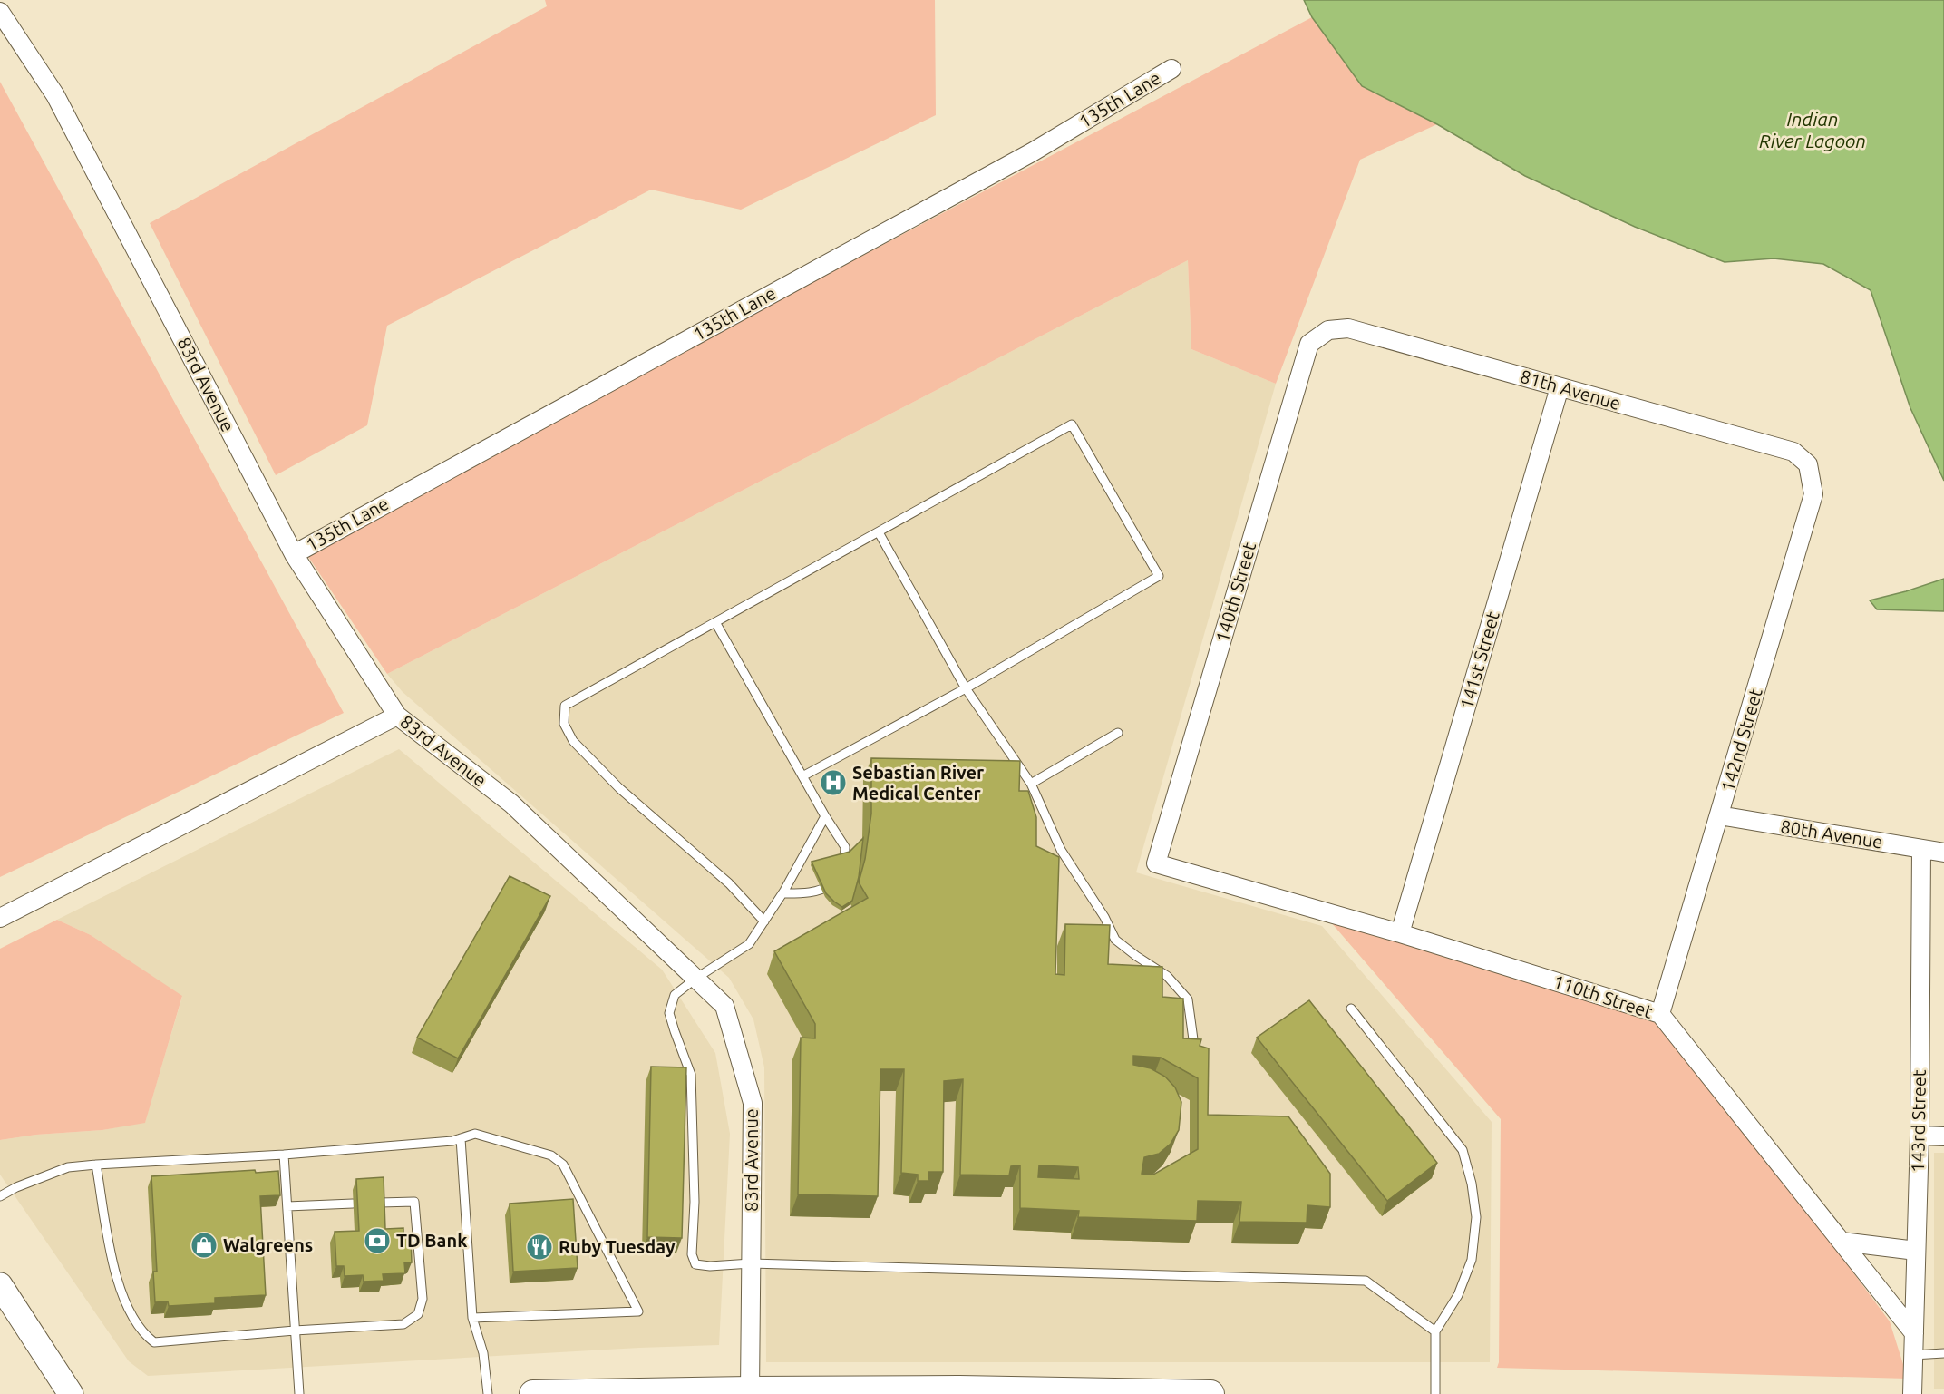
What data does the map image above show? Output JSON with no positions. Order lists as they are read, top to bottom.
{
  "streets": {
    "street": [
      "135th Lane",
      "83rd Avenue",
      "81th Avenue",
      "140th Street",
      "141st Street",
      "142nd Street",
      "80th Avenue",
      "110th Street",
      "143rd Street"
    ]
  },
  "crossings": [
    ["135th Lane", "83rd Avenue"],
    ["81th Avenue", "140th Street"],
    ["81th Avenue", "141st Street"],
    ["81th Avenue", "142nd Street"],
    ["140th Street", "110th Street"],
    ["141st Street", "110th Street"],
    ["142nd Street", "80th Avenue"],
    ["142nd Street", "110th Street"],
    ["80th Avenue", "143rd Street"],
    ["110th Street", "143rd Street"]
  ],
  "water": ["Indian River Lagoon"],
  "places": {
    "hospital": ["Sebastian River Medical Center"],
    "bank": ["TD Bank"],
    "shop": ["Walgreens"],
    "restaurant": ["Ruby Tuesday"]
  }
}
